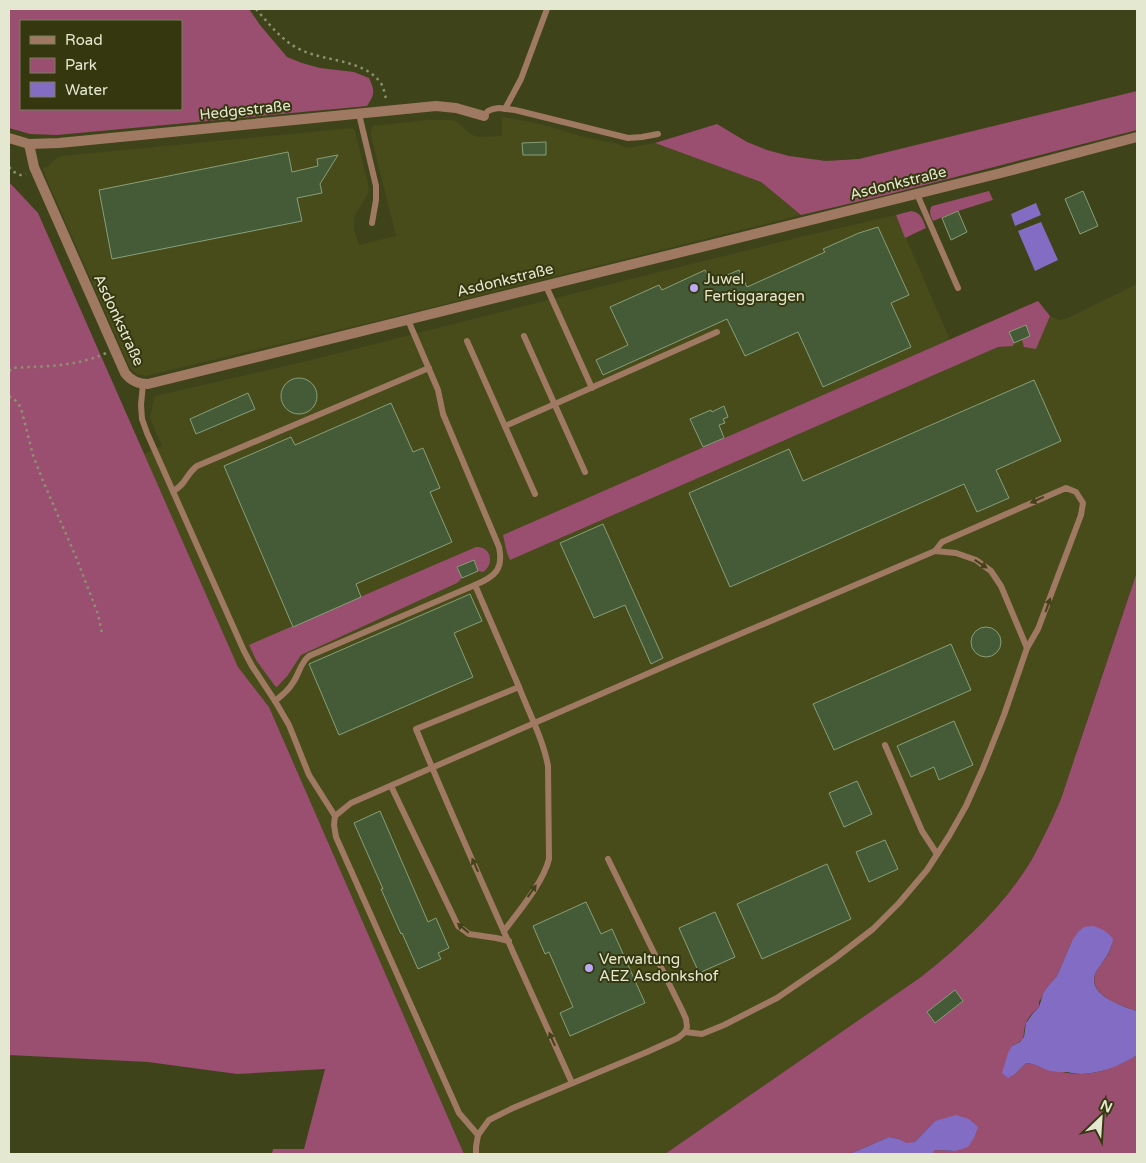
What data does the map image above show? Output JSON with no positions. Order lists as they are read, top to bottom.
{
  "streets": {
    "street": ["Hedgestraße", "Asdonkstraße"]
  },
  "crossings": [
    ["Hedgestraße", "Asdonkstraße"]
  ],
  "places": ["Juwel Fertiggaragen", "Verwaltung AEZ Asdonkshof"],
  "legend": ["Road", "Park", "Water"],
  "north": "top right"
}
